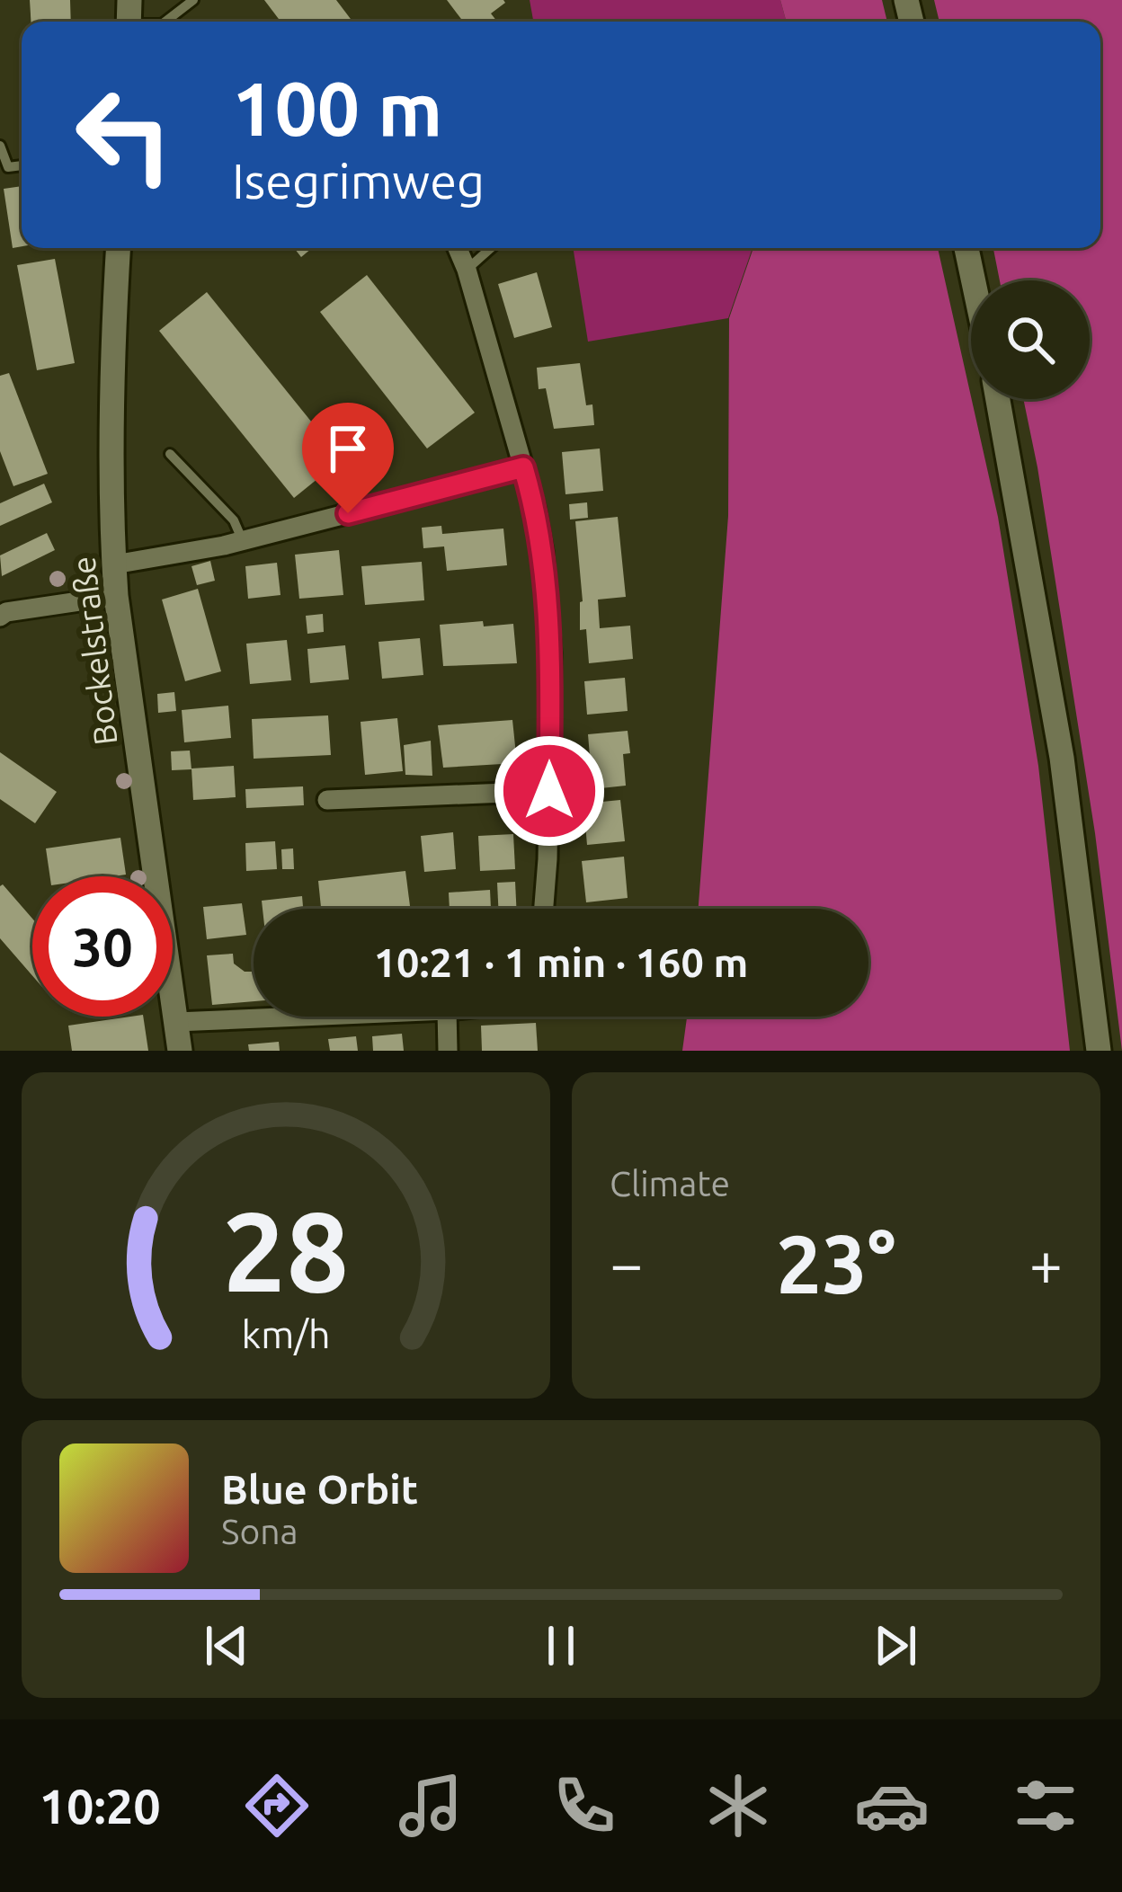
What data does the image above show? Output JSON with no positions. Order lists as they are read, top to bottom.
{
  "streets": {
    "main road": ["Bockelstraße"]
  },
  "page": {
    "turn": ["100 m", "Isegrimweg"],
    "limit": "30",
    "trip": "10:21 · 1 min · 160 m",
    "tile": "Climate",
    "heat": ["−", "23°", "+"],
    "song": ["Blue Orbit", "Sona"],
    "tabs": "10:20",
    "gauge": ["28", "km/h"]
  }
}
